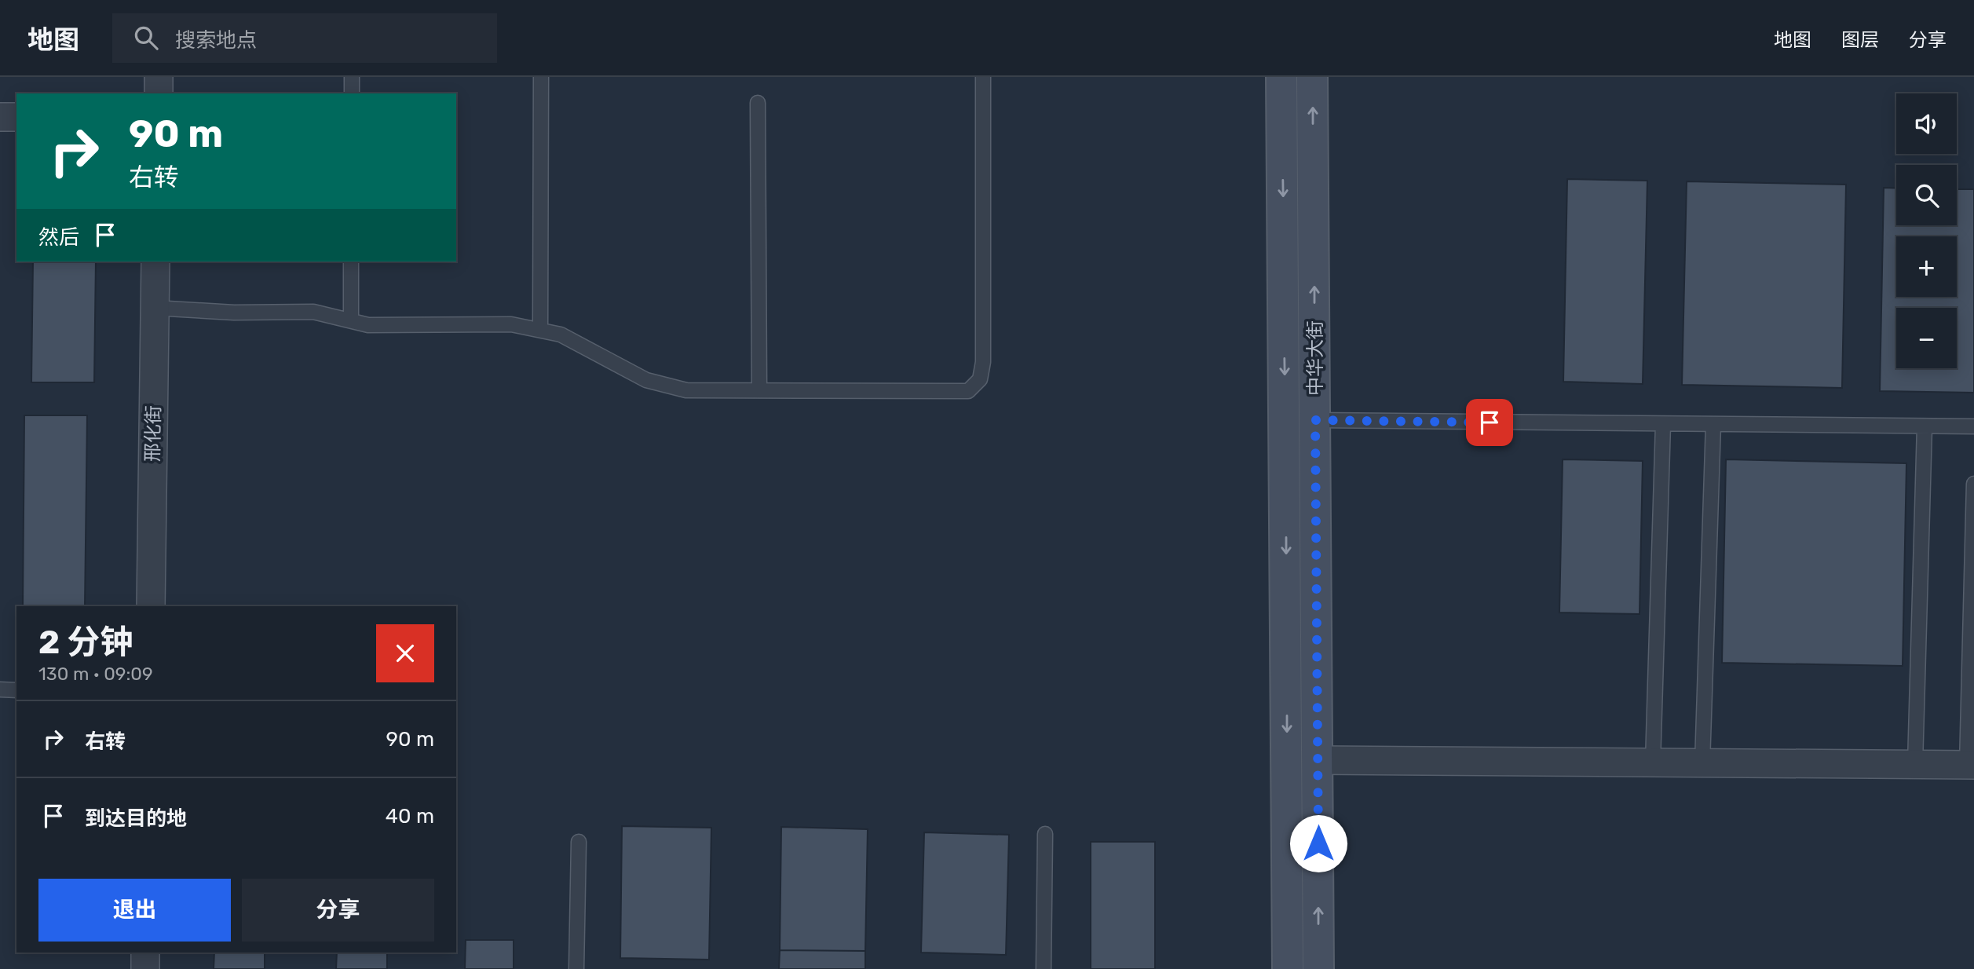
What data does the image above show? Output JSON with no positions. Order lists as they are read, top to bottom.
{
  "streets": {
    "street": ["中华大街", "邢化街"]
  },
  "page": {
    "header": "地图",
    "search": "搜索地点",
    "nav": ["地图", "图层", "分享"],
    "map_buttons": ["+", "−"],
    "turn": ["90 m", "右转"],
    "then": "然后",
    "heading": ["2 分钟", "130 m · 09:09"],
    "list": [
      {
        "name": "右转",
        "value": "90 m"
      },
      {
        "name": "到达目的地",
        "value": "40 m"
      }
    ],
    "buttons": ["退出", "分享"]
  }
}
